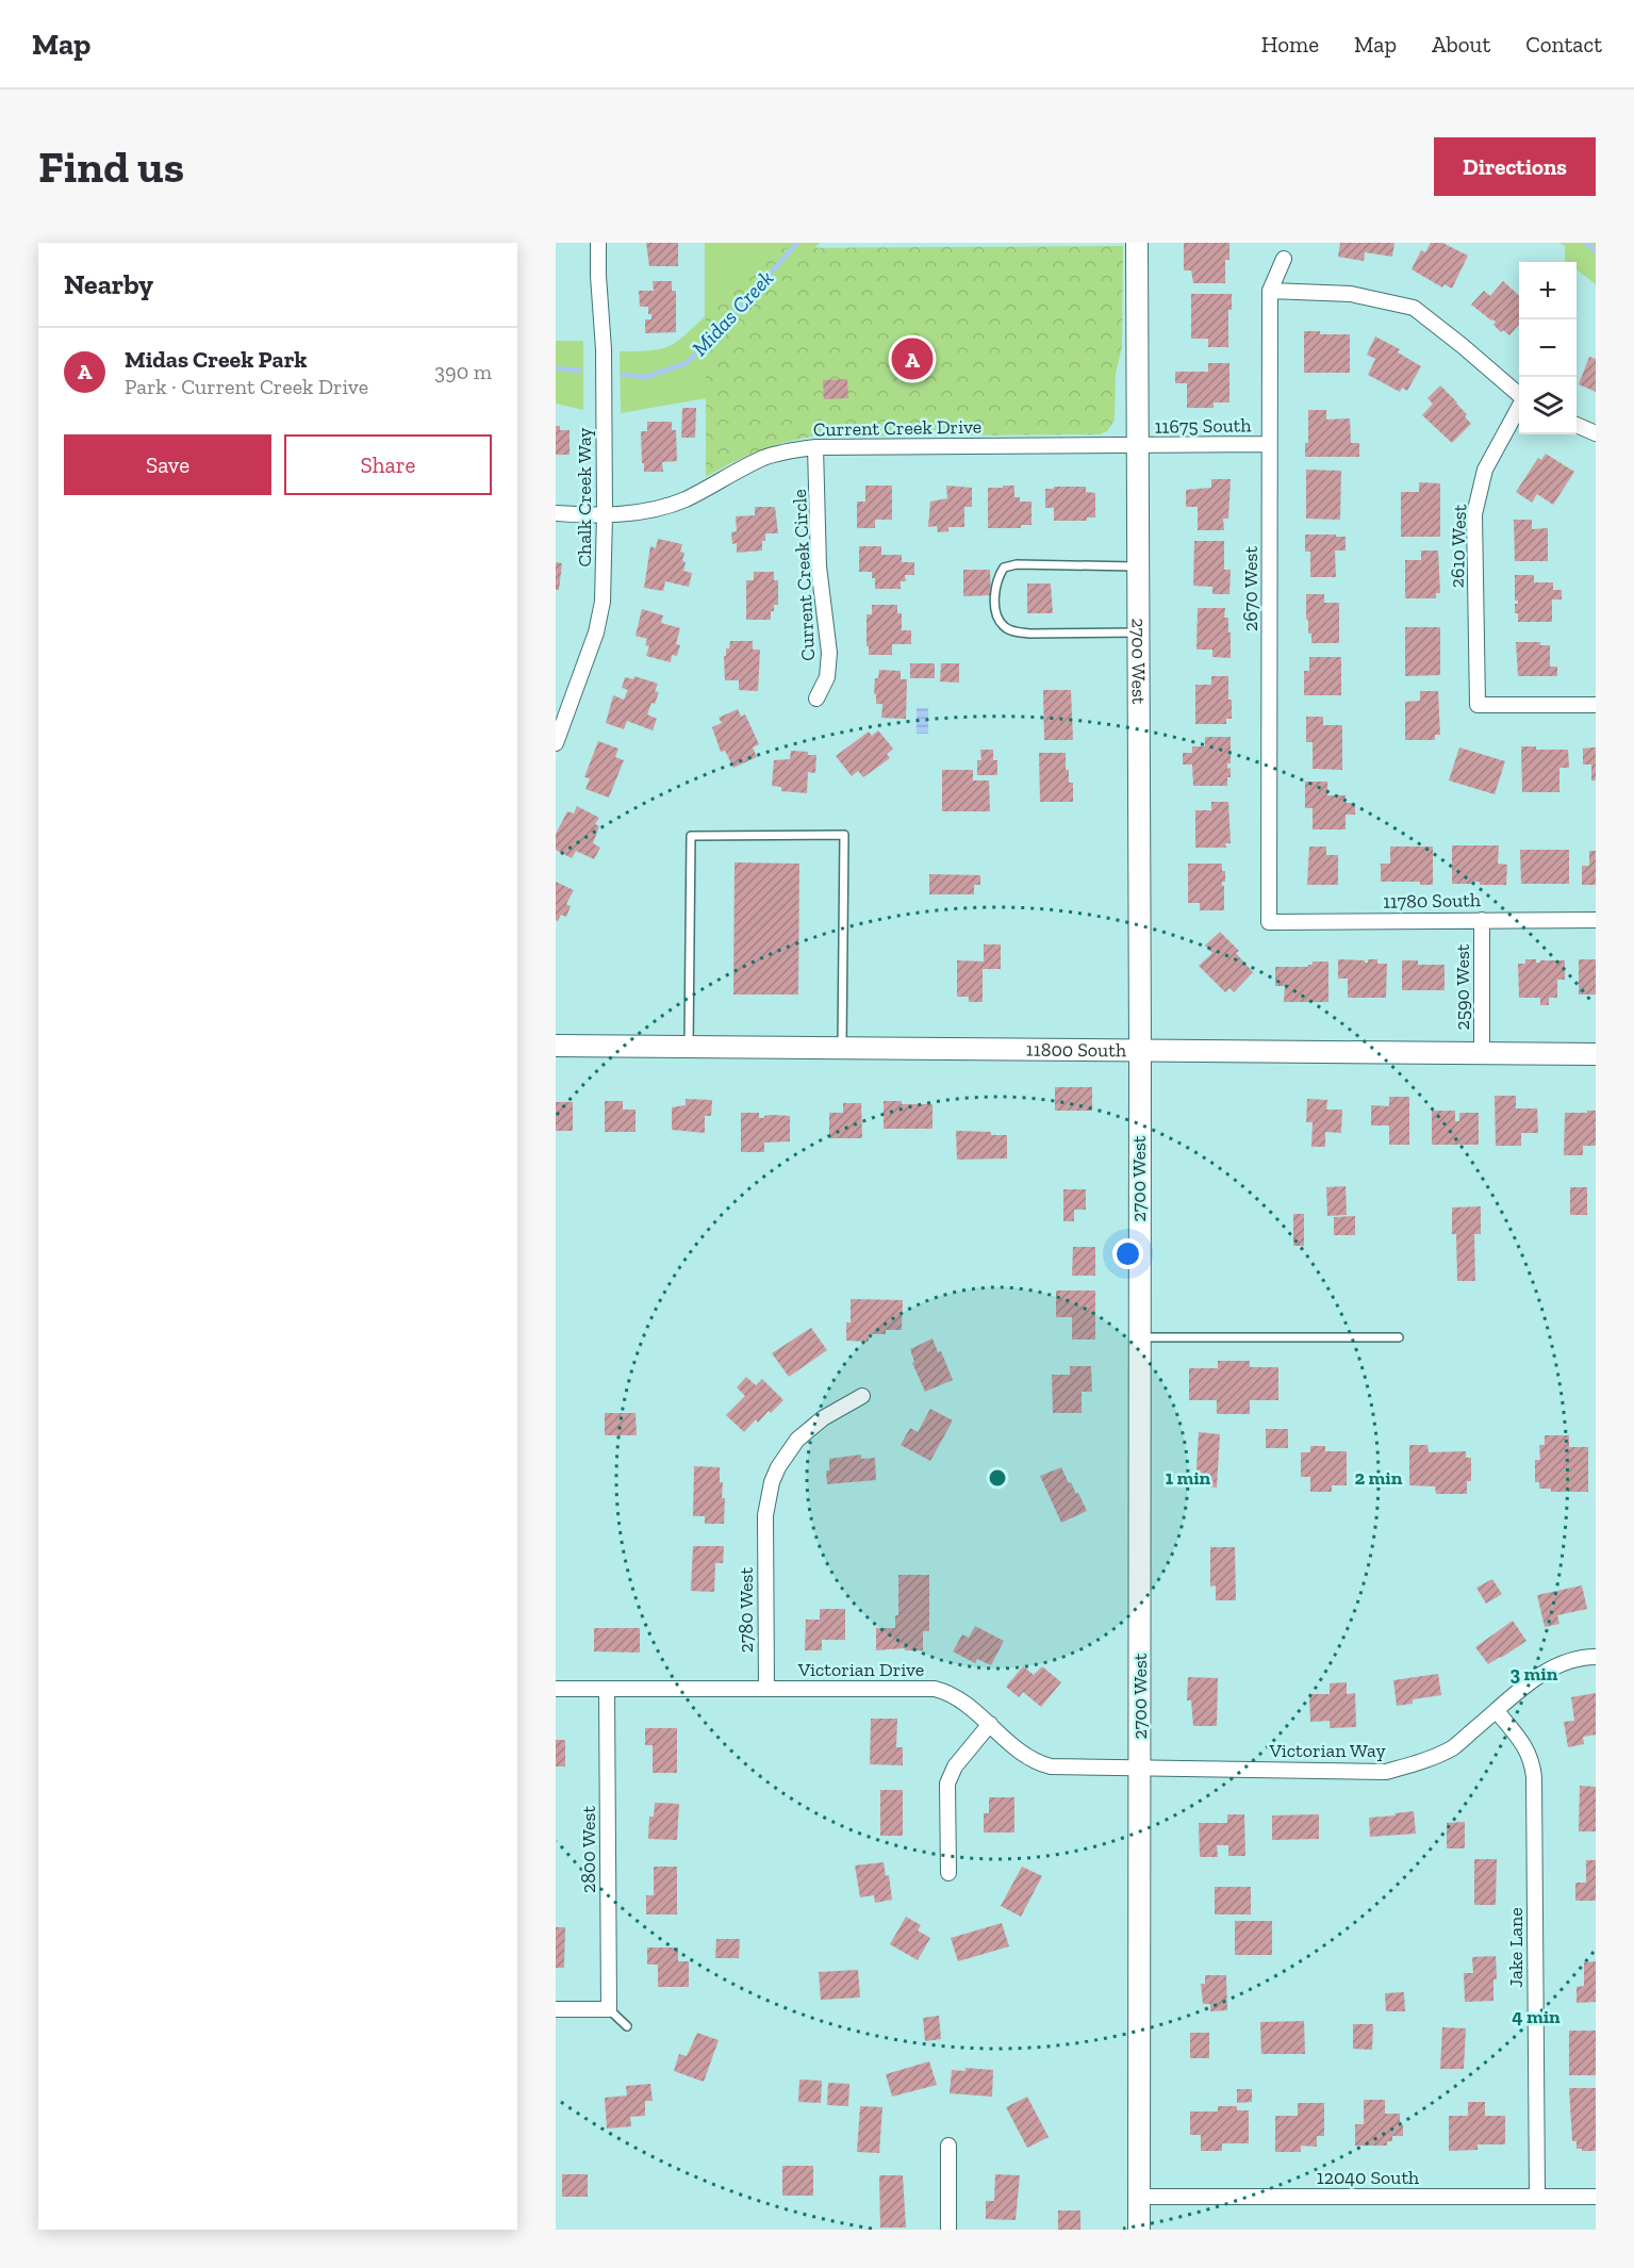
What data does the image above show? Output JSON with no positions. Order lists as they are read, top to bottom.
{
  "streets": {
    "main road": ["2700 West", "11800 South"],
    "street": [
      "11675 South",
      "Current Creek Drive",
      "Chalk Creek Way",
      "2610 West",
      "Current Creek Circle",
      "2670 West",
      "11780 South",
      "2590 West",
      "2780 West",
      "Victorian Drive",
      "Victorian Way",
      "2800 West",
      "Jake Lane",
      "12040 South"
    ]
  },
  "crossings": [
    ["11675 South", "Current Creek Drive"],
    ["11675 South", "2670 West"],
    ["11675 South", "2700 West"],
    ["Current Creek Drive", "Chalk Creek Way"],
    ["Current Creek Drive", "Current Creek Circle"],
    ["Current Creek Drive", "2700 West"],
    ["2670 West", "11780 South"],
    ["2700 West", "11800 South"],
    ["2700 West", "Victorian Drive"],
    ["2700 West", "Victorian Way"],
    ["2700 West", "12040 South"],
    ["11780 South", "2590 West"],
    ["2590 West", "11800 South"],
    ["2780 West", "Victorian Drive"],
    ["Victorian Drive", "Victorian Way"],
    ["Victorian Drive", "2800 West"],
    ["Victorian Way", "Jake Lane"],
    ["Jake Lane", "12040 South"]
  ],
  "water": ["Midas Creek"],
  "page": {
    "header": "Map",
    "nav": [
      "Home",
      "Map",
      "About",
      "Contact"
    ],
    "buttons": [
      "Directions",
      ["Save", "Share"]
    ],
    "title": "Find us",
    "heading": "Nearby",
    "map_buttons": ["+", "−"],
    "list": [
      {
        "mark": "A",
        "name": "Midas Creek Park",
        "note": "Park · Current Creek Drive",
        "value": "390 m"
      }
    ],
    "pins": "A"
  },
  "rings": [
    "1 min",
    "2 min",
    "3 min",
    "4 min"
  ]
}
